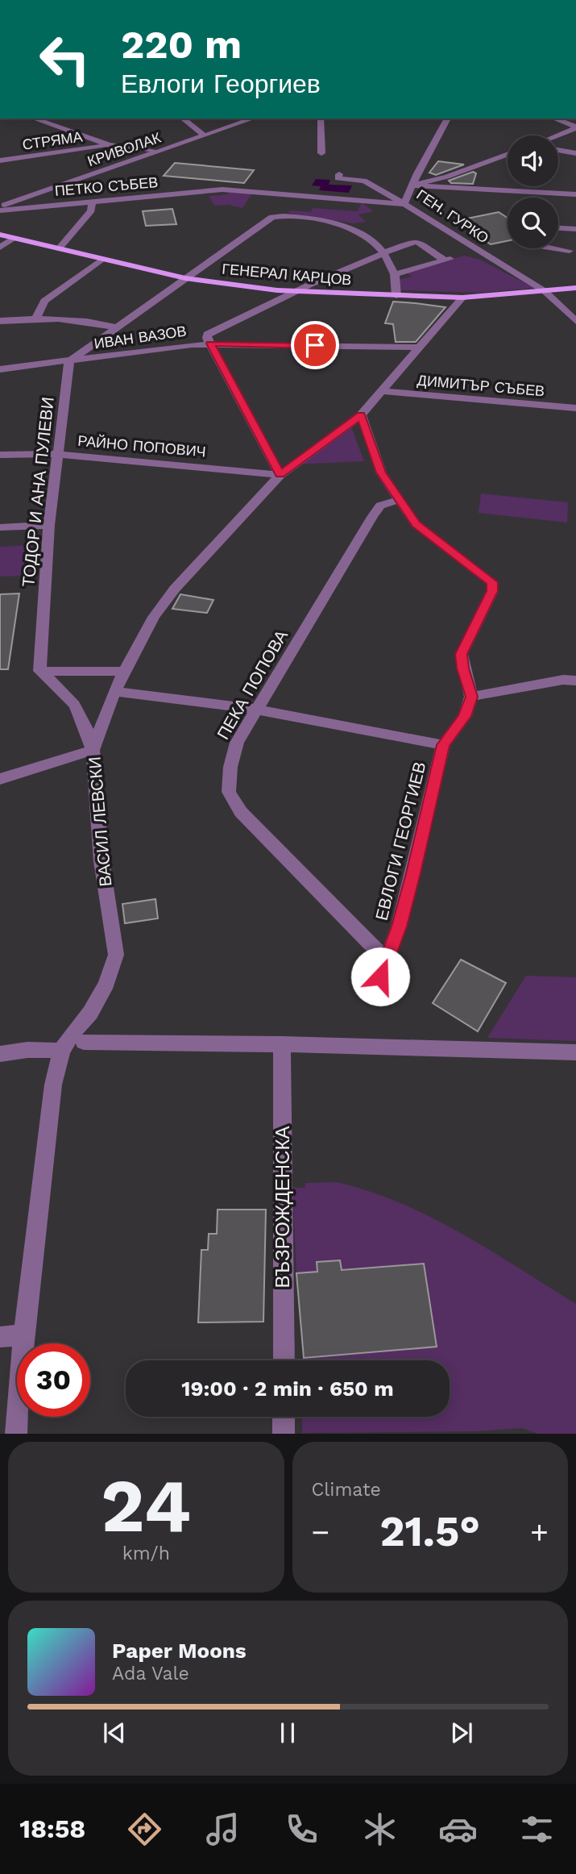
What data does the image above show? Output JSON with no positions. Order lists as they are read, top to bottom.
{
  "streets": {
    "main road": ["ГЕНЕРАЛ КАРЦОВ"],
    "street": [
      "СТРЯМА",
      "КРИВОЛАК",
      "ПЕТКО СЪБЕВ",
      "ГЕН. ГУРКО",
      "ИВАН ВАЗОВ",
      "ДИМИТЪР СЪБЕВ",
      "РАЙНО ПОПОВИЧ",
      "ТОДОР И АНА ПУЛЕВИ",
      "ПЕКА ПОПОВА",
      "ВАСИЛ ЛЕВСКИ",
      "ЕВЛОГИ ГЕОРГИЕВ",
      "ВЪЗРОЖДЕНСКА"
    ]
  },
  "crossings": [
    ["КРИВОЛАК", "ПЕТКО СЪБЕВ"],
    ["ПЕТКО СЪБЕВ", "ГЕН. ГУРКО"],
    ["ГЕН. ГУРКО", "ГЕНЕРАЛ КАРЦОВ"],
    ["ГЕНЕРАЛ КАРЦОВ", "ВАСИЛ ЛЕВСКИ"],
    ["ИВАН ВАЗОВ", "ТОДОР И АНА ПУЛЕВИ"],
    ["ИВАН ВАЗОВ", "ВАСИЛ ЛЕВСКИ"],
    ["ДИМИТЪР СЪБЕВ", "ВАСИЛ ЛЕВСКИ"],
    ["РАЙНО ПОПОВИЧ", "ТОДОР И АНА ПУЛЕВИ"],
    ["РАЙНО ПОПОВИЧ", "ВАСИЛ ЛЕВСКИ"],
    ["ПЕКА ПОПОВА", "ЕВЛОГИ ГЕОРГИЕВ"],
    ["ВАСИЛ ЛЕВСКИ", "ЕВЛОГИ ГЕОРГИЕВ"]
  ],
  "page": {
    "turn": ["220 m", "Евлоги Георгиев"],
    "limit": "30",
    "trip": "19:00 · 2 min · 650 m",
    "tile": [
      ["24", "km/h"],
      "Climate"
    ],
    "heat": ["−", "21.5°", "+"],
    "song": ["Paper Moons", "Ada Vale"],
    "tabs": "18:58"
  }
}
